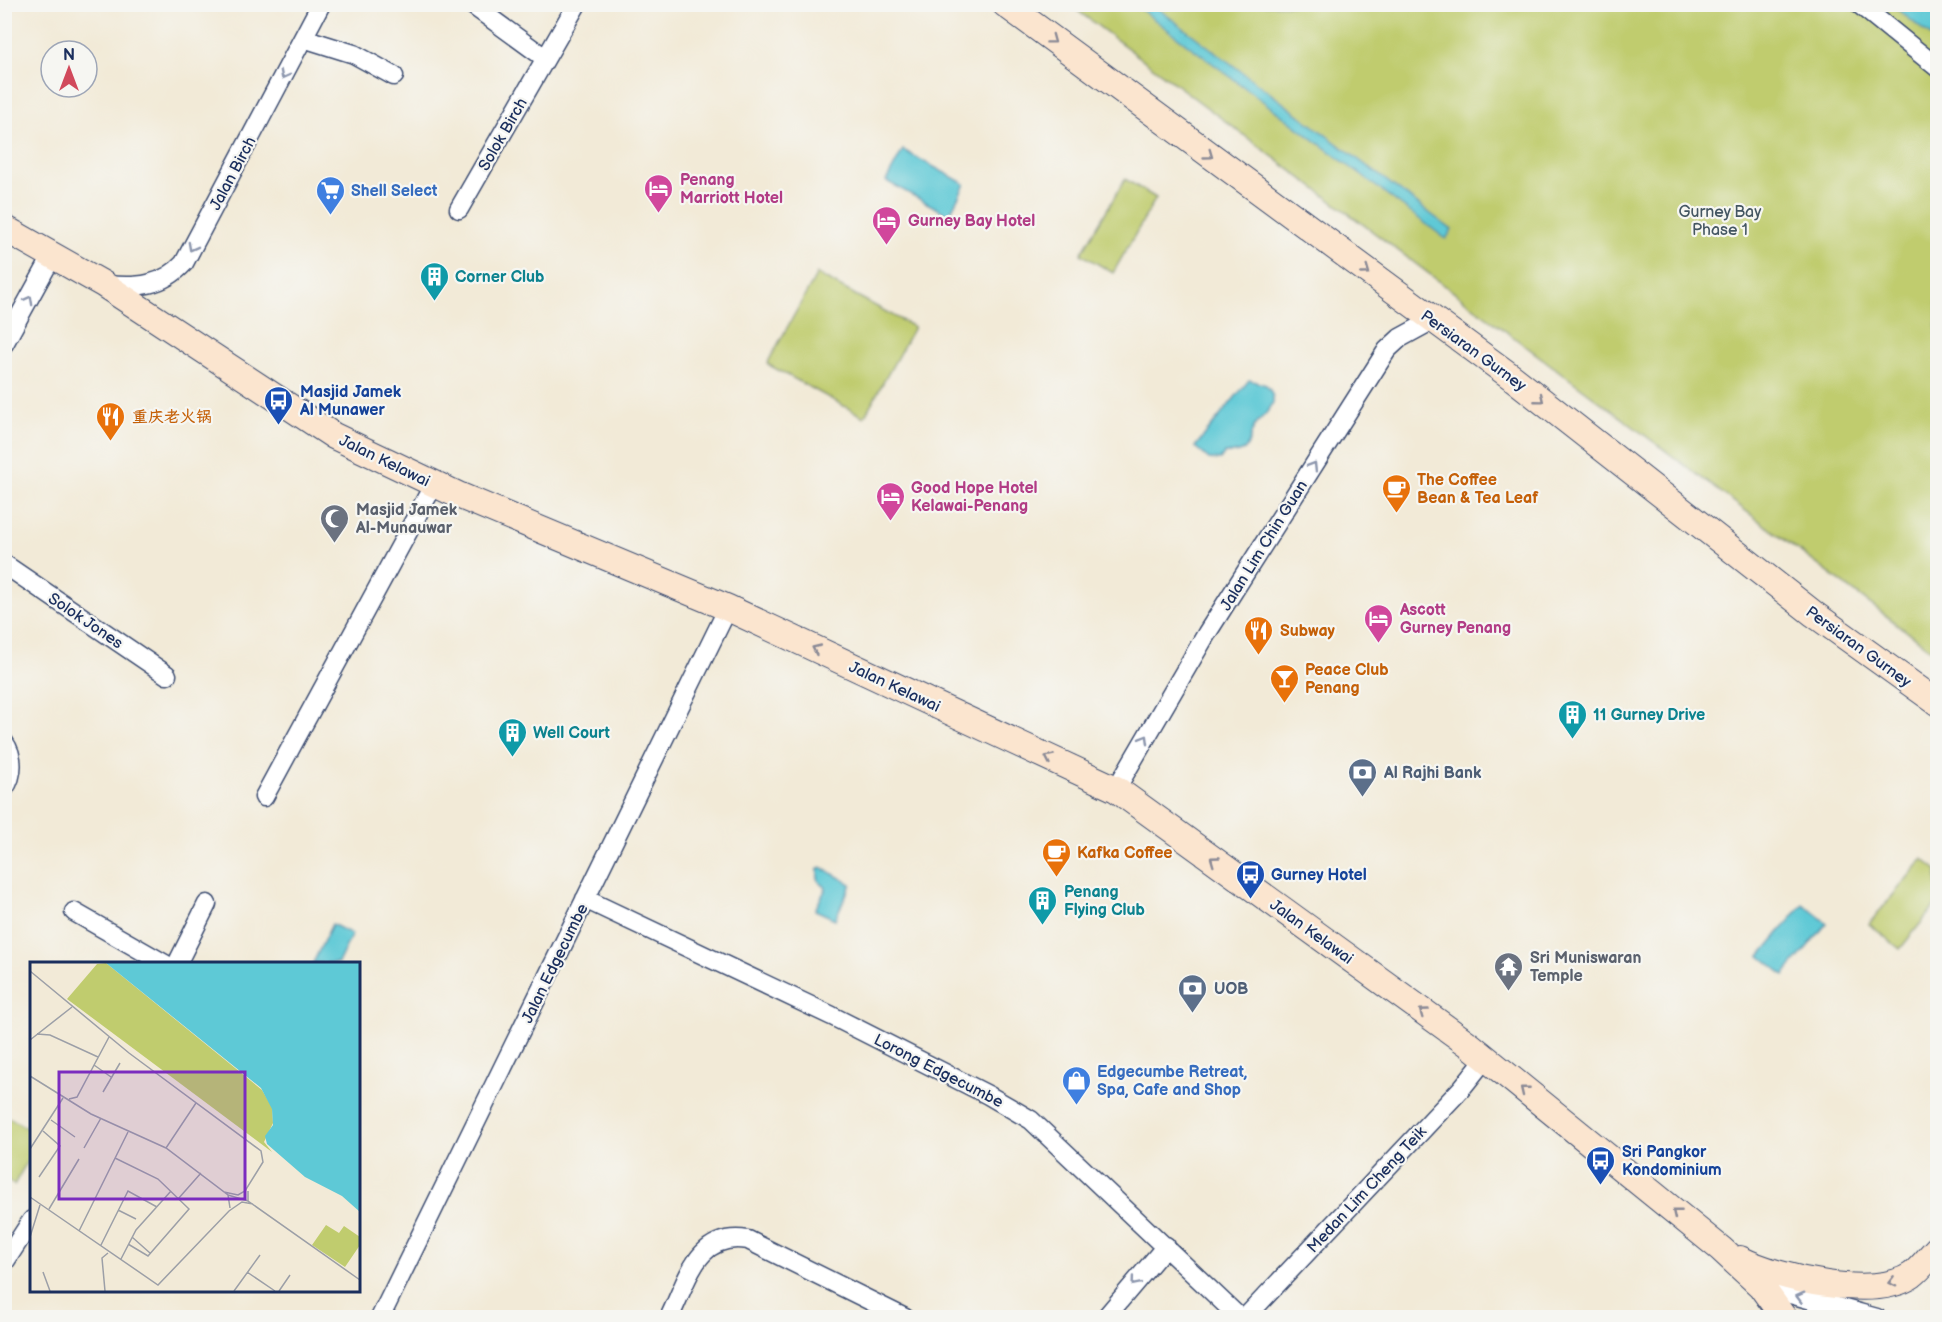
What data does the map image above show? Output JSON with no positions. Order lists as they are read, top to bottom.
{
  "streets": {
    "main road": ["Persiaran Gurney", "Jalan Kelawai"],
    "street": [
      "Solok Birch",
      "Jalan Birch",
      "Jalan Lim Chin Guan",
      "Solok Jones",
      "Jalan Edgecumbe",
      "Lorong Edgecumbe",
      "Medan Lim Cheng Teik"
    ]
  },
  "crossings": [
    ["Jalan Birch", "Jalan Kelawai"],
    ["Persiaran Gurney", "Jalan Lim Chin Guan"],
    ["Jalan Kelawai", "Jalan Lim Chin Guan"],
    ["Jalan Kelawai", "Jalan Edgecumbe"],
    ["Jalan Kelawai", "Medan Lim Cheng Teik"],
    ["Jalan Edgecumbe", "Lorong Edgecumbe"]
  ],
  "one_way": [
    "Jalan Birch",
    "Persiaran Gurney",
    "Jalan Kelawai",
    "Jalan Lim Chin Guan"
  ],
  "parks": ["Gurney Bay Phase 1"],
  "places": {
    "hotel": [
      "Penang Marriott Hotel",
      "Gurney Bay Hotel",
      "Good Hope Hotel Kelawai-Penang",
      "Ascott Gurney Penang"
    ],
    "supermarket": ["Shell Select"],
    "building": [
      "Corner Club",
      "11 Gurney Drive",
      "Well Court",
      "Penang Flying Club"
    ],
    "bus stop": ["Masjid Jamek Al Munawer", "Gurney Hotel", "Sri Pangkor Kondominium"],
    "restaurant": ["重庆老火锅", "Subway"],
    "cafe": ["The Coffee Bean & Tea Leaf", "Kafka Coffee"],
    "mosque": ["Masjid Jamek Al-Munauwar"],
    "bar": ["Peace Club Penang"],
    "bank": ["Al Rajhi Bank", "UOB"],
    "temple": ["Sri Muniswaran Temple"],
    "shop": ["Edgecumbe Retreat, Spa, Cafe and Shop"]
  },
  "north": "top"
}
